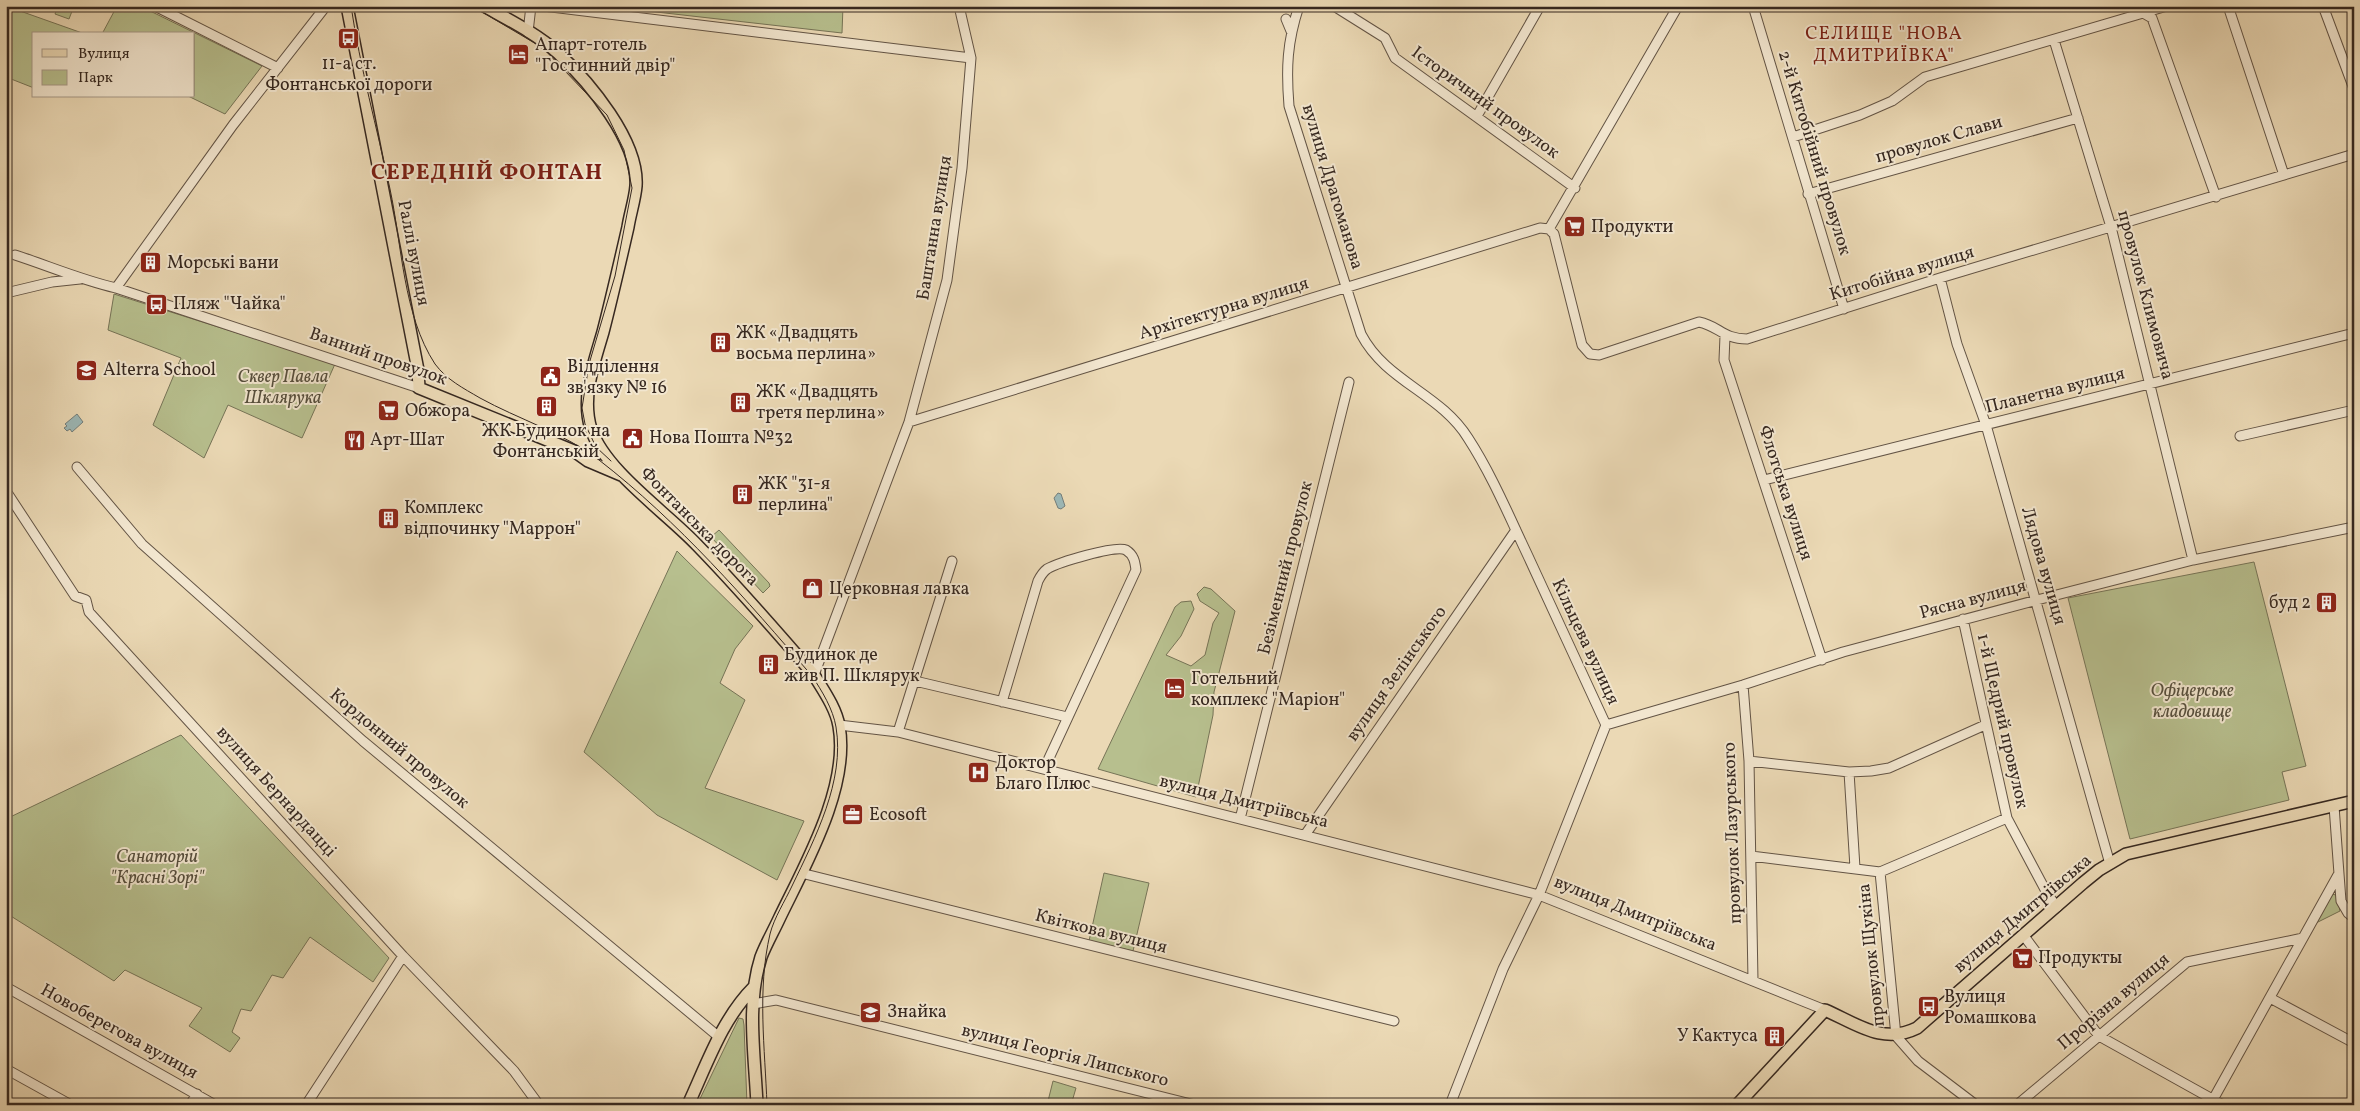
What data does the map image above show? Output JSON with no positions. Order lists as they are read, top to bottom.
{
  "streets": {
    "main road": [
      "Раллі вулиця",
      "Ванний провулок",
      "Фонтанська дорога",
      "вулиця Дмитріївська"
    ],
    "street": [
      "Історичний провулок",
      "провулок Слави",
      "2-й Китобійний провулок",
      "вулиця Драгоманова",
      "Баштанна вулиця",
      "Китобійна вулиця",
      "провулок Климовича",
      "Архітектурна вулиця",
      "Планетна вулиця",
      "Флотська вулиця",
      "Лядова вулиця",
      "Безіменний провулок",
      "Рясна вулиця",
      "Кільцева вулиця",
      "вулиця Зелінського",
      "1-й Щедрий провулок",
      "Кордонний провулок",
      "вулиця Бернардацці",
      "провулок Лазурського",
      "Квіткова вулиця",
      "провулок Щукіна",
      "Прорізна вулиця",
      "Новоберегова вулиця",
      "вулиця Георгія Липського"
    ]
  },
  "crossings": [
    ["провулок Слави", "2-й Китобійний провулок"],
    ["провулок Слави", "провулок Климовича"],
    ["2-й Китобійний провулок", "Китобійна вулиця"],
    ["вулиця Драгоманова", "Архітектурна вулиця"],
    ["вулиця Драгоманова", "Кільцева вулиця"],
    ["Баштанна вулиця", "Архітектурна вулиця"],
    ["Баштанна вулиця", "Фонтанська дорога"],
    ["Раллі вулиця", "Ванний провулок"],
    ["Китобійна вулиця", "провулок Климовича"],
    ["Китобійна вулиця", "Архітектурна вулиця"],
    ["Китобійна вулиця", "Флотська вулиця"],
    ["Китобійна вулиця", "Лядова вулиця"],
    ["провулок Климовича", "Планетна вулиця"],
    ["провулок Климовича", "Рясна вулиця"],
    ["Архітектурна вулиця", "Кільцева вулиця"],
    ["Ванний провулок", "Фонтанська дорога"],
    ["Планетна вулиця", "Флотська вулиця"],
    ["Планетна вулиця", "Лядова вулиця"],
    ["Флотська вулиця", "Рясна вулиця"],
    ["Фонтанська дорога", "вулиця Дмитріївська"],
    ["Фонтанська дорога", "Квіткова вулиця"],
    ["Фонтанська дорога", "вулиця Георгія Липського"],
    ["Лядова вулиця", "Рясна вулиця"],
    ["Лядова вулиця", "вулиця Дмитріївська"],
    ["Безіменний провулок", "вулиця Дмитріївська"],
    ["Рясна вулиця", "Кільцева вулиця"],
    ["Рясна вулиця", "1-й Щедрий провулок"],
    ["Рясна вулиця", "провулок Лазурського"],
    ["Кільцева вулиця", "вулиця Зелінського"],
    ["Кільцева вулиця", "вулиця Дмитріївська"],
    ["вулиця Зелінського", "вулиця Дмитріївська"],
    ["1-й Щедрий провулок", "вулиця Дмитріївська"],
    ["вулиця Дмитріївська", "провулок Лазурського"],
    ["вулиця Дмитріївська", "провулок Щукіна"]
  ],
  "districts": ["СЕЛИЩЕ \"НОВА ДМИТРИЇВКА\"", "СЕРЕДНІЙ ФОНТАН"],
  "parks": ["Сквер Павла Шклярука", "Офіцерське кладовище", "Санаторій \"Красні Зорі\""],
  "places": {
    "bus stop": ["11-а ст. Фонтанської дороги", "Пляж \"Чайка\"", "Вулиця Ромашкова"],
    "hotel": ["Апарт-готель \"Гостинний двір\"", "Готельний комплекс \"Маріон\""],
    "supermarket": ["Продукти", "Обжора", "Продукты"],
    "building": [
      "Морські вани",
      "ЖК «Двадцять восьма перлина»",
      "ЖК «Двадцять третя перлина»",
      "ЖК Будинок на Фонтанській",
      "ЖК \"31-я перлина\"",
      "Комплекс відпочинку \"Маррон\"",
      "буд 2",
      "Будинок де жив П. Шклярук",
      "У Кактуса"
    ],
    "school or university": ["Alterra School", "Знайка"],
    "public building": ["Відділення зв'язку № 16", "Нова Пошта №32"],
    "restaurant": ["Арт-Шат"],
    "shop": ["Церковная лавка"],
    "hospital": ["Доктор Благо Плюс"],
    "office": ["Ecosoft"]
  },
  "legend": ["Вулиця", "Парк"]
}
